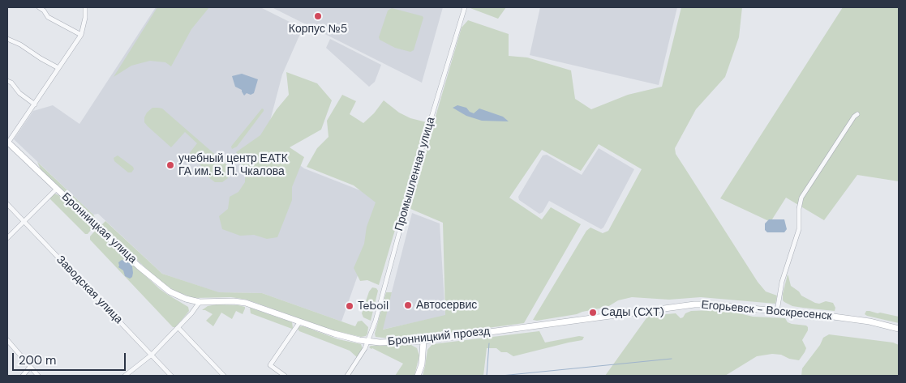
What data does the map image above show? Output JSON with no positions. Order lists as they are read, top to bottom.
{
  "streets": {
    "main road": ["Бронницкая улица", "Егорьевск - Воскресенск", "Бронницкий проезд"],
    "street": ["Промышленная улица", "Заводская улица"]
  },
  "crossings": [
    ["Промышленная улица", "Бронницкий проезд"],
    ["Бронницкая улица", "Бронницкий проезд"],
    ["Егорьевск - Воскресенск", "Бронницкий проезд"]
  ],
  "places": [
    "Корпус №5",
    "учебный центр ЕАТК ГА им. В. П. Чкалова",
    "Автосервис",
    "Teboil",
    "Сады (СХТ)"
  ],
  "scale_bar": "200 m"
}
